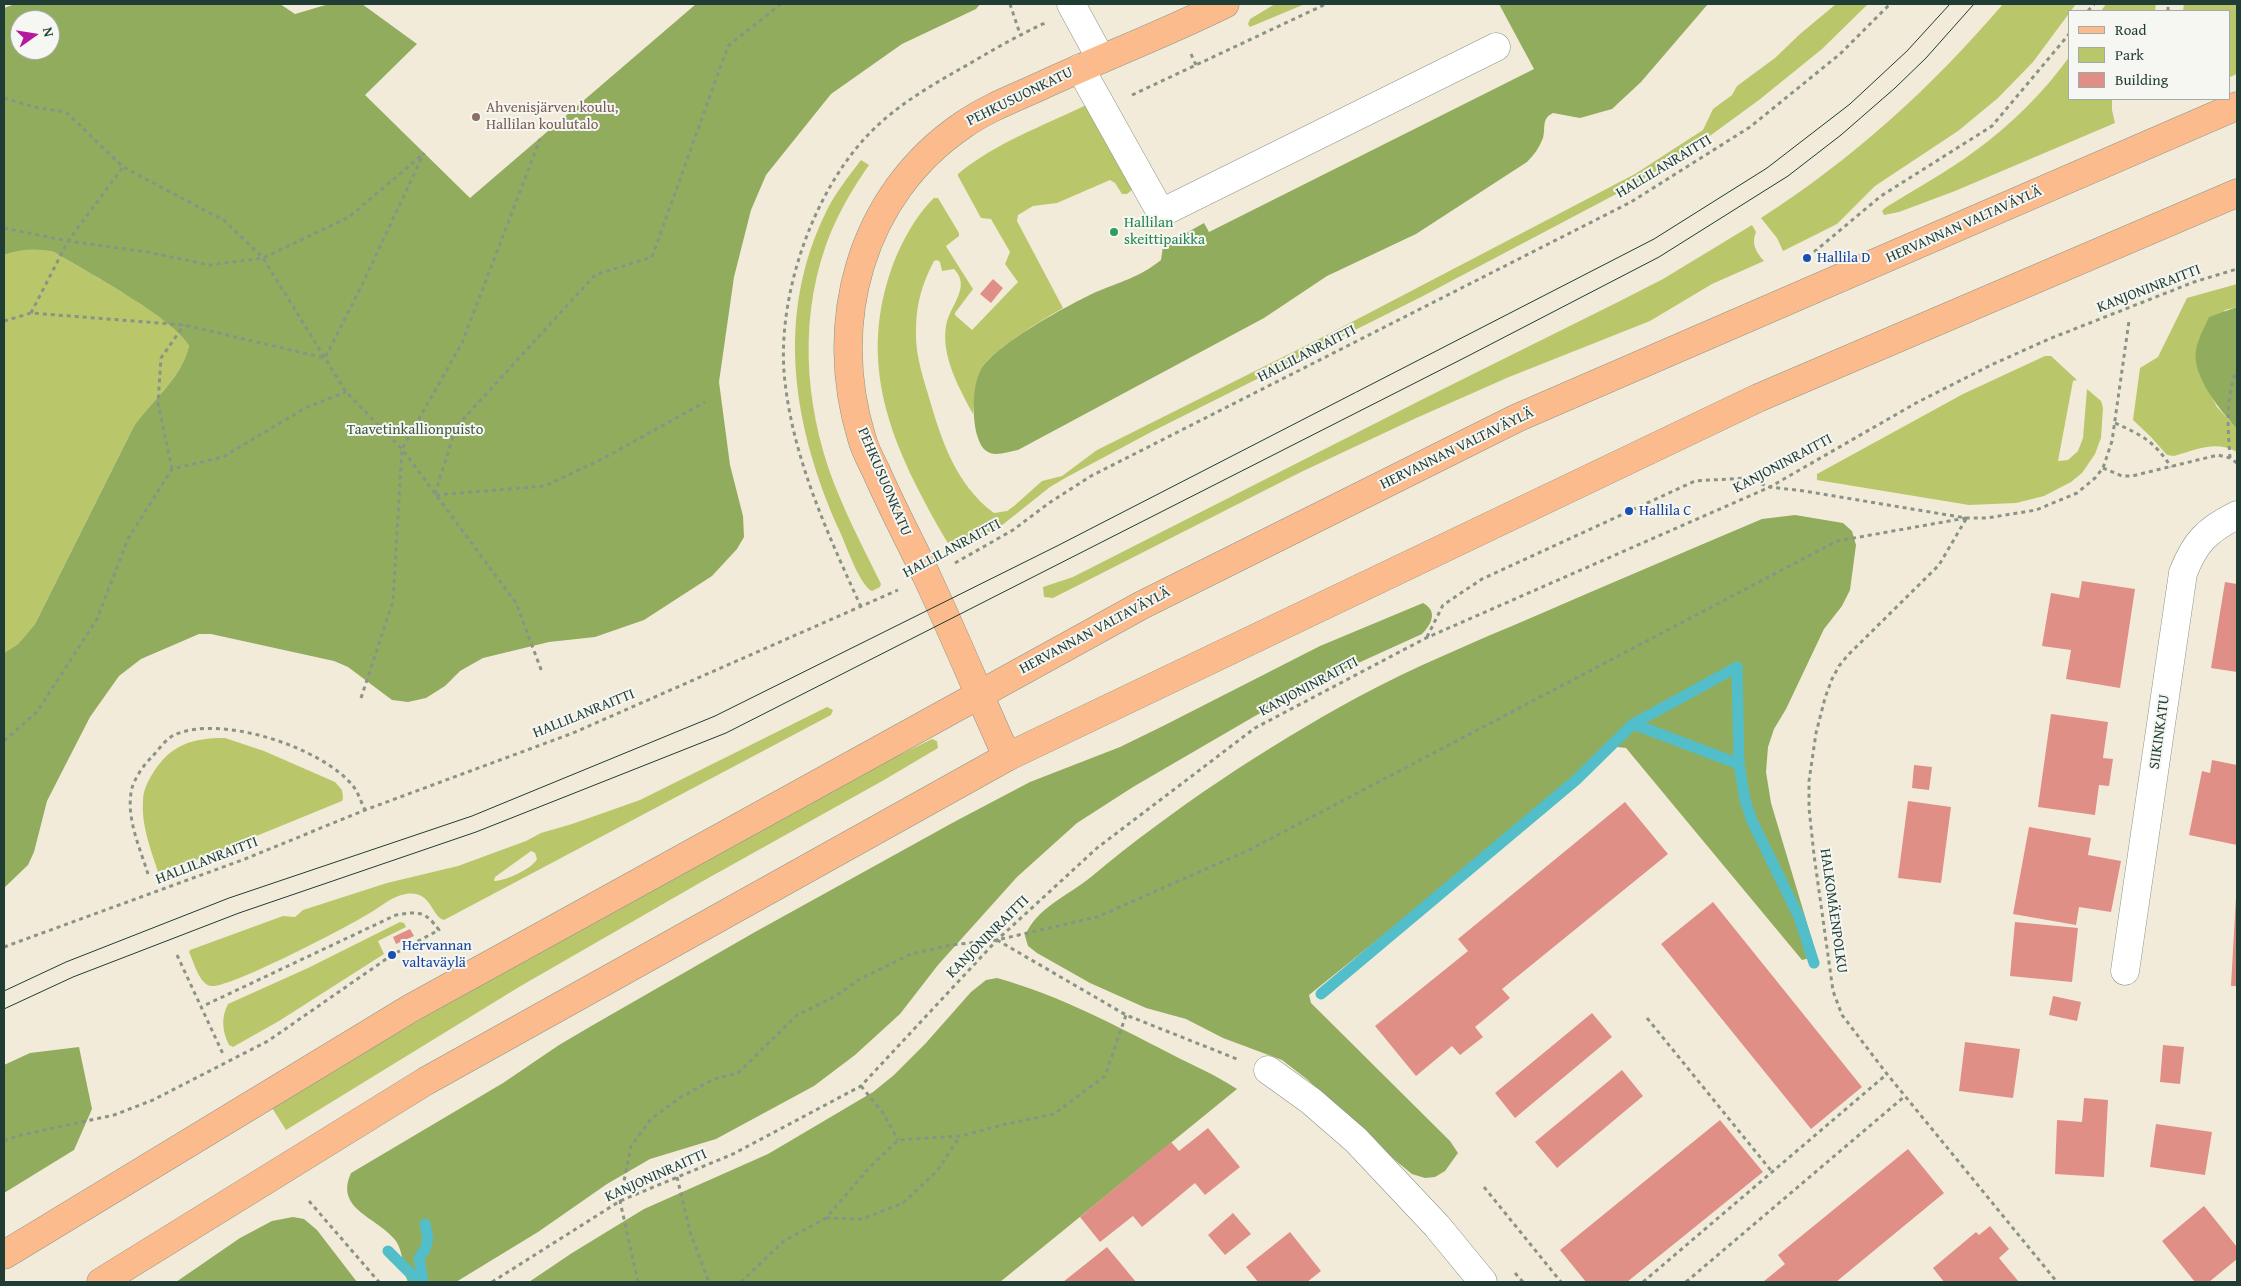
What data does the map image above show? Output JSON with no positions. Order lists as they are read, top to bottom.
{
  "streets": {
    "main road": ["PEHKUSUONKATU", "HERVANNAN VALTAVÄYLÄ"],
    "street": ["SIIKINKATU"],
    "path": ["HALLILANRAITTI", "KANJONINRAITTI", "HALKOMÄENPOLKU"]
  },
  "crossings": [
    ["PEHKUSUONKATU", "HALLILANRAITTI"],
    ["PEHKUSUONKATU", "HERVANNAN VALTAVÄYLÄ"]
  ],
  "parks": ["Taavetinkallionpuisto"],
  "places": [
    "Ahvenisjärven koulu, Hallilan koulutalo",
    "Hallilan skeittipaikka",
    "Hallila D",
    "Hallila C",
    "Hervannan valtaväylä"
  ],
  "legend": ["Road", "Park", "Building"],
  "north": "right"
}
